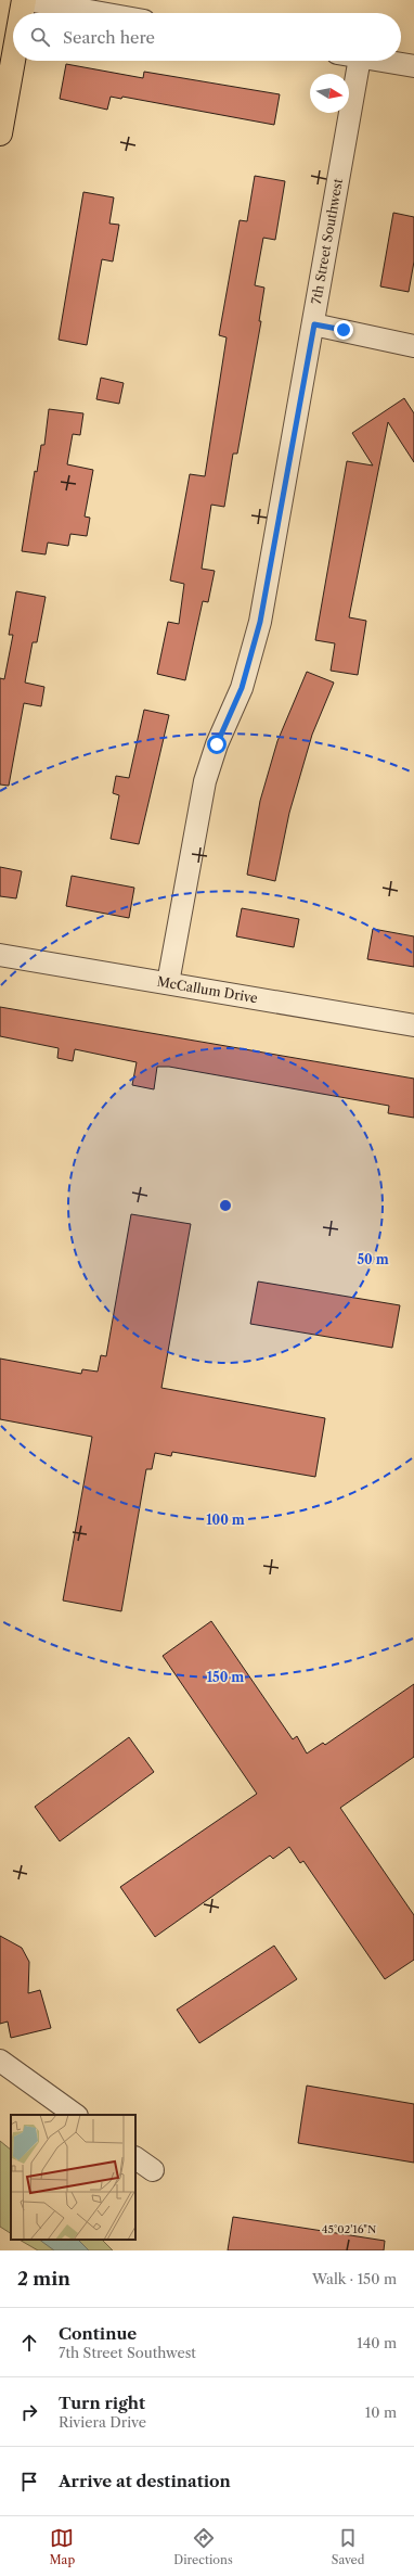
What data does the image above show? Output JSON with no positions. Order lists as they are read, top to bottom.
{
  "streets": {
    "street": ["7th Street Southwest", "McCallum Drive"]
  },
  "crossings": [
    ["7th Street Southwest", "McCallum Drive"]
  ],
  "north": "right",
  "page": {
    "search": "Search here",
    "heading": ["2 min", "Walk · 150 m"],
    "list": [
      ["Continue", "7th Street Southwest", "140 m"],
      ["Turn right", "Riviera Drive", "10 m"],
      "Arrive at destination"
    ],
    "nav": ["Map", "Directions", "Saved"]
  },
  "coordinates": ["45°02'16\"N"],
  "rings": ["50 m", "100 m", "150 m"]
}
